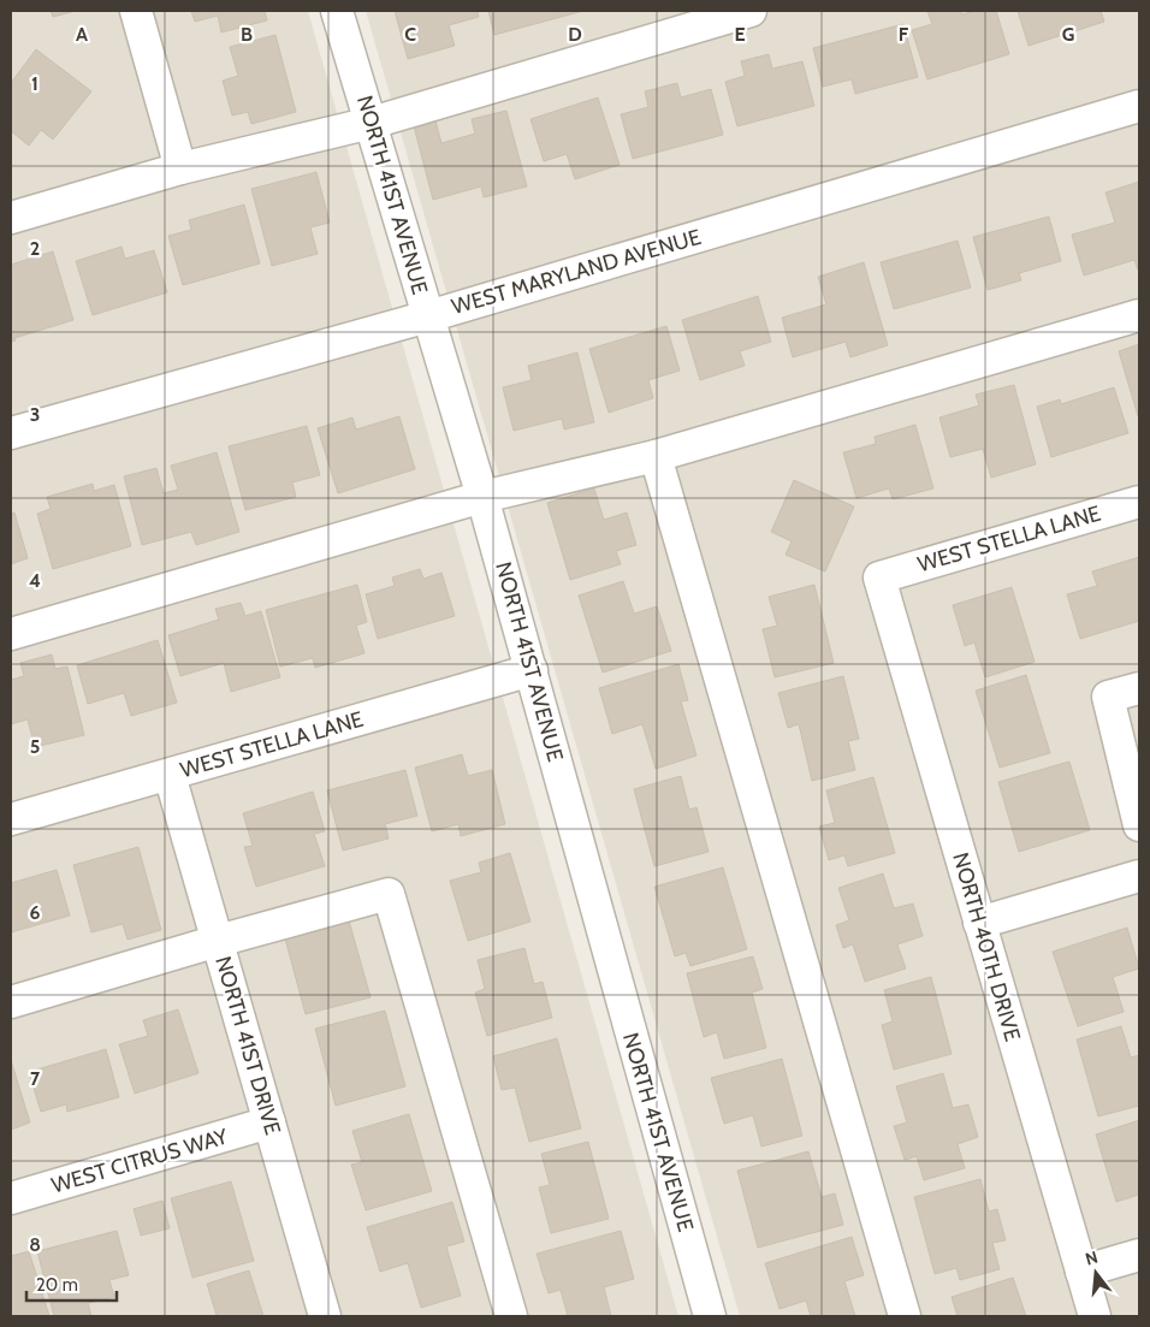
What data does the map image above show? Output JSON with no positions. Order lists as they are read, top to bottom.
{
  "streets": {
    "street": [
      "NORTH 41ST AVENUE",
      "WEST MARYLAND AVENUE",
      "WEST STELLA LANE",
      "NORTH 40TH DRIVE",
      "NORTH 41ST DRIVE",
      "WEST CITRUS WAY"
    ]
  },
  "crossings": [
    ["NORTH 41ST AVENUE", "WEST MARYLAND AVENUE"],
    ["NORTH 41ST AVENUE", "WEST STELLA LANE"],
    ["WEST STELLA LANE", "NORTH 40TH DRIVE"],
    ["WEST STELLA LANE", "NORTH 41ST DRIVE"],
    ["NORTH 41ST DRIVE", "WEST CITRUS WAY"]
  ],
  "scale_bar": "20 m",
  "north": "top",
  "grid": {
    "columns": [
      "A",
      "B",
      "C",
      "D",
      "E",
      "F",
      "G"
    ],
    "rows": [
      "1",
      "2",
      "3",
      "4",
      "5",
      "6",
      "7",
      "8"
    ]
  }
}
